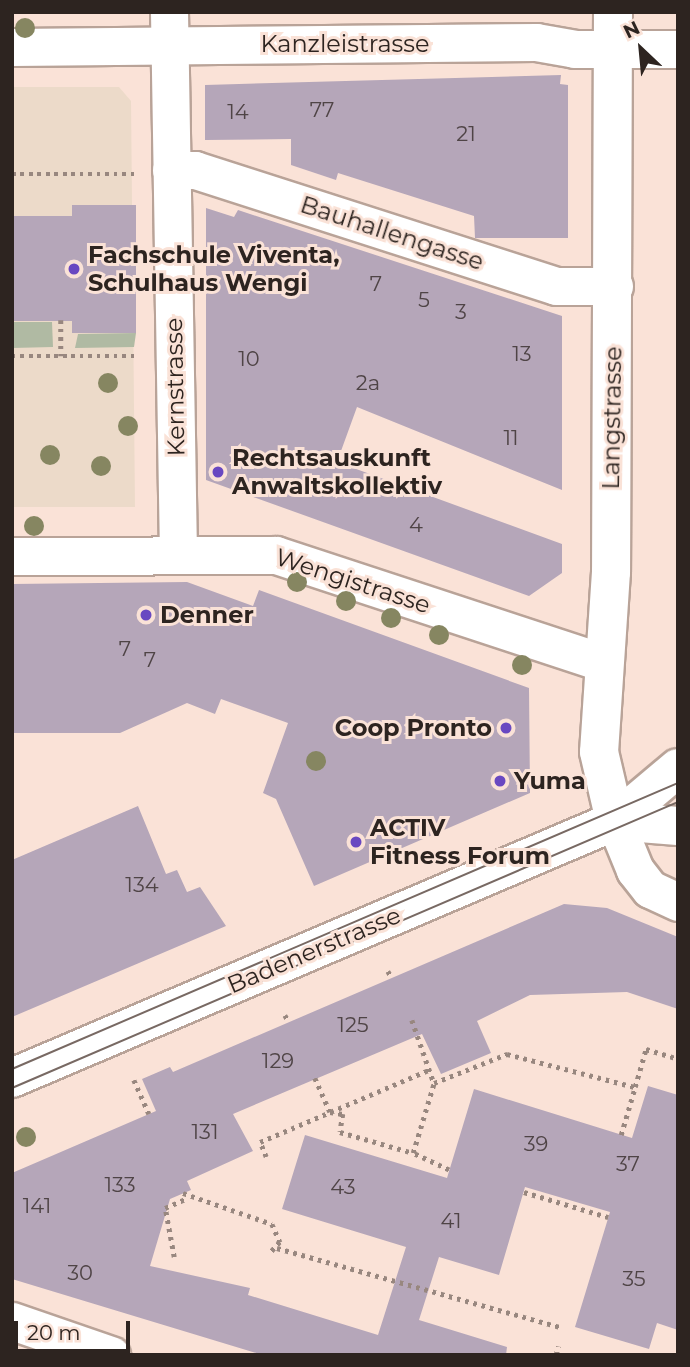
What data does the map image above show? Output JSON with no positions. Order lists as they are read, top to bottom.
{
  "streets": {
    "street": [
      "Kanzleistrasse",
      "Bauhallengasse",
      "Kernstrasse",
      "Langstrasse",
      "Wengistrasse",
      "Badenerstrasse"
    ]
  },
  "crossings": [
    ["Kanzleistrasse", "Kernstrasse"],
    ["Kanzleistrasse", "Langstrasse"],
    ["Bauhallengasse", "Kernstrasse"],
    ["Bauhallengasse", "Langstrasse"],
    ["Kernstrasse", "Wengistrasse"],
    ["Langstrasse", "Wengistrasse"],
    ["Langstrasse", "Badenerstrasse"]
  ],
  "places": [
    "Fachschule Viventa, Schulhaus Wengi",
    "Rechtsauskunft Anwaltskollektiv",
    "Denner",
    "Coop Pronto",
    "Yuma",
    "ACTIV Fitness Forum"
  ],
  "house_numbers": [
    "77",
    "14",
    "21",
    "7",
    "5",
    "3",
    "13",
    "10",
    "2a",
    "11",
    "4",
    "7",
    "7",
    "134",
    "125",
    "129",
    "131",
    "39",
    "37",
    "133",
    "43",
    "141",
    "41",
    "30",
    "35"
  ],
  "scale_bar": "20 m",
  "north": "top left"
}
